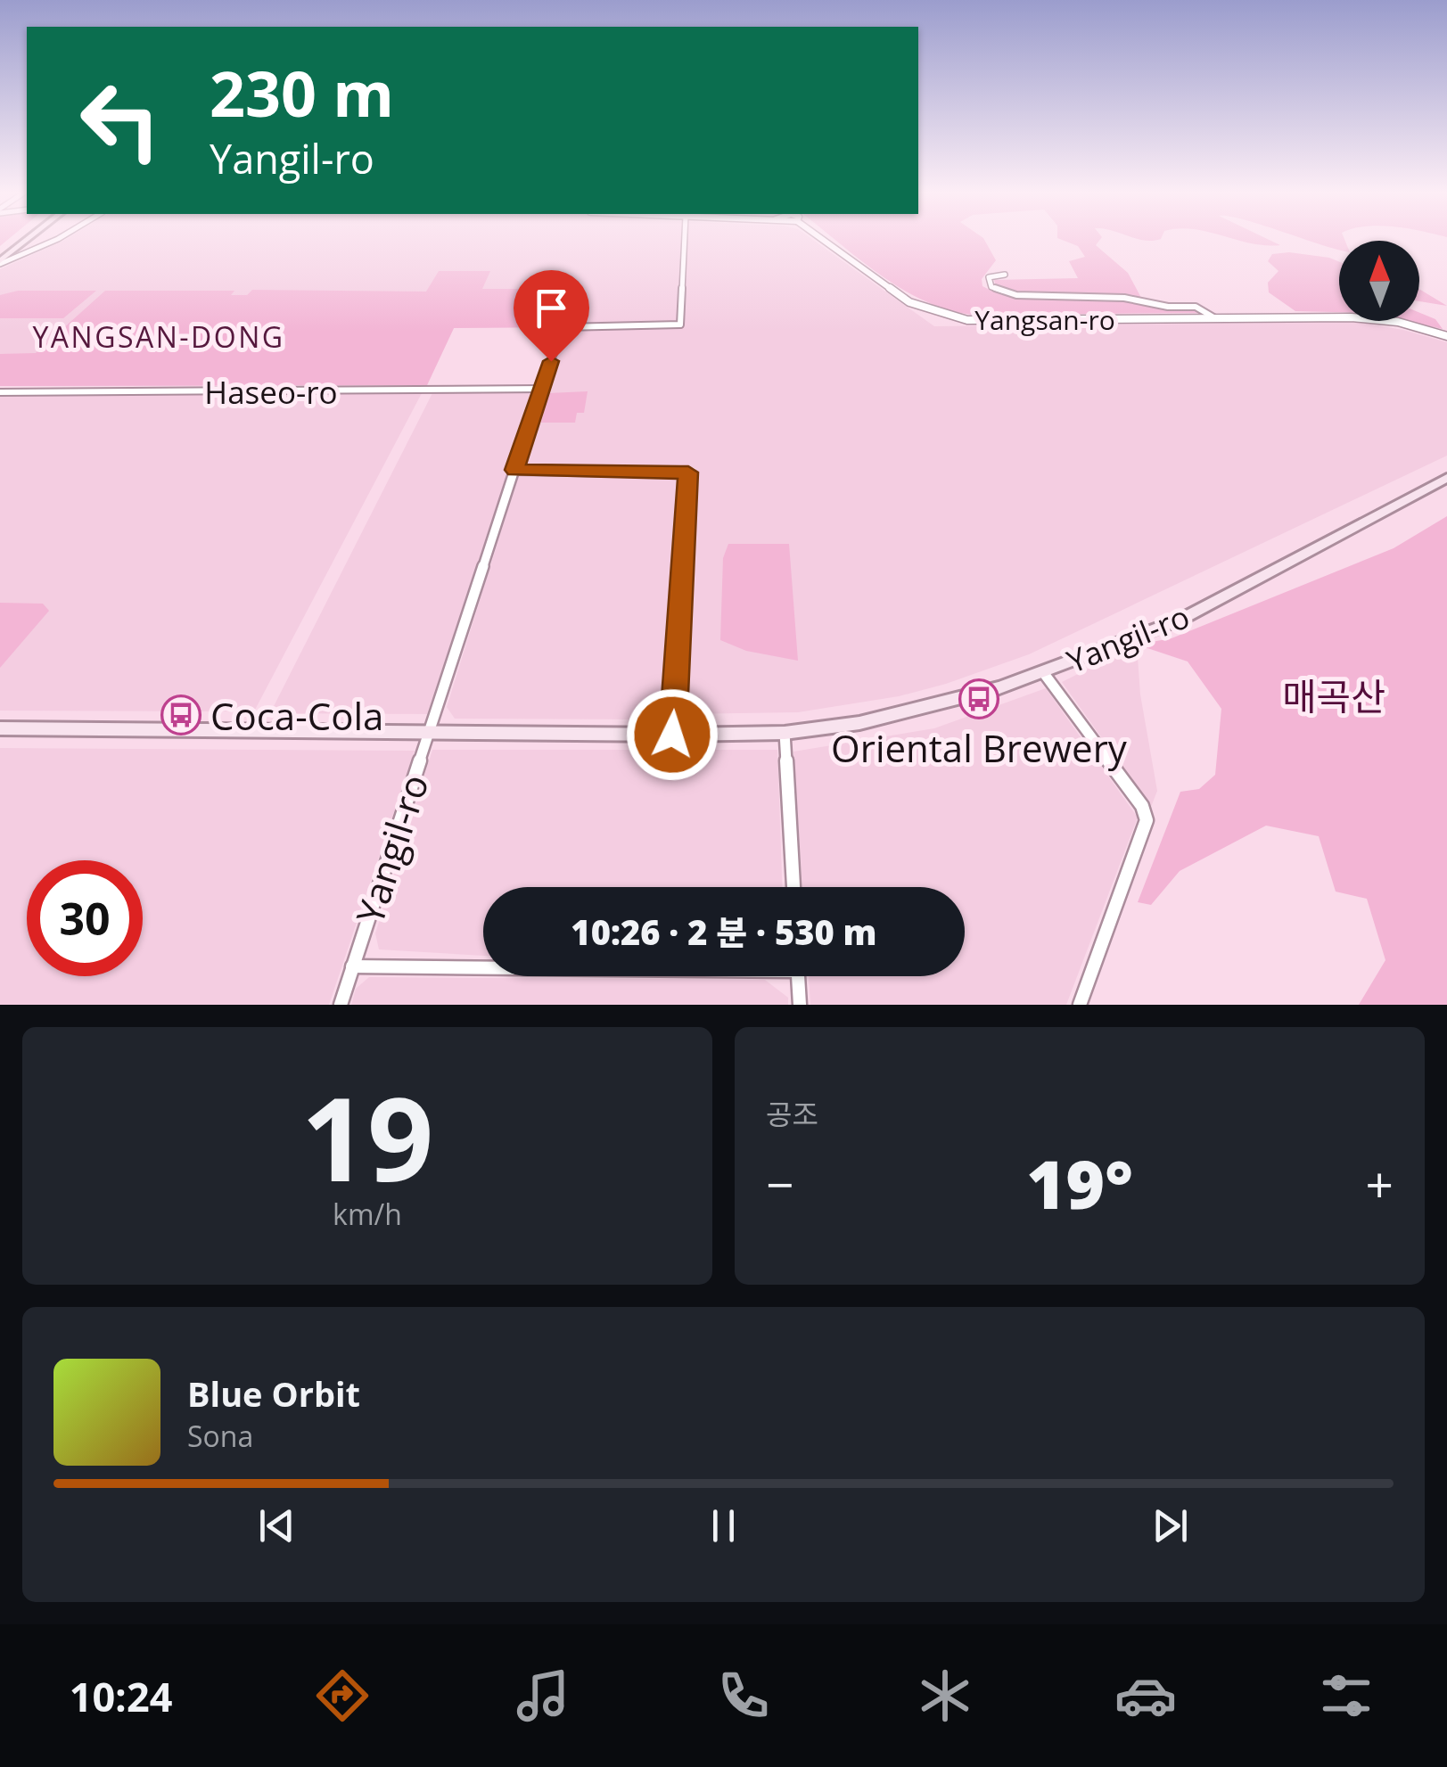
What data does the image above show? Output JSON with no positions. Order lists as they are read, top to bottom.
{
  "streets": {
    "main road": ["Yangil-ro"],
    "street": ["Yangsan-ro", "Haseo-ro"]
  },
  "crossings": [
    ["Haseo-ro", "Yangil-ro"]
  ],
  "districts": ["YANGSAN-DONG"],
  "parks": ["매곡산"],
  "places": {
    "bus stop": ["Oriental Brewery", "Coca-Cola"]
  },
  "north": "top",
  "page": {
    "turn": ["230 m", "Yangil-ro"],
    "limit": "30",
    "trip": "10:26 · 2 분 · 530 m",
    "tile": [
      ["19", "km/h"],
      "공조"
    ],
    "heat": ["−", "19°", "+"],
    "song": ["Blue Orbit", "Sona"],
    "tabs": "10:24"
  }
}
